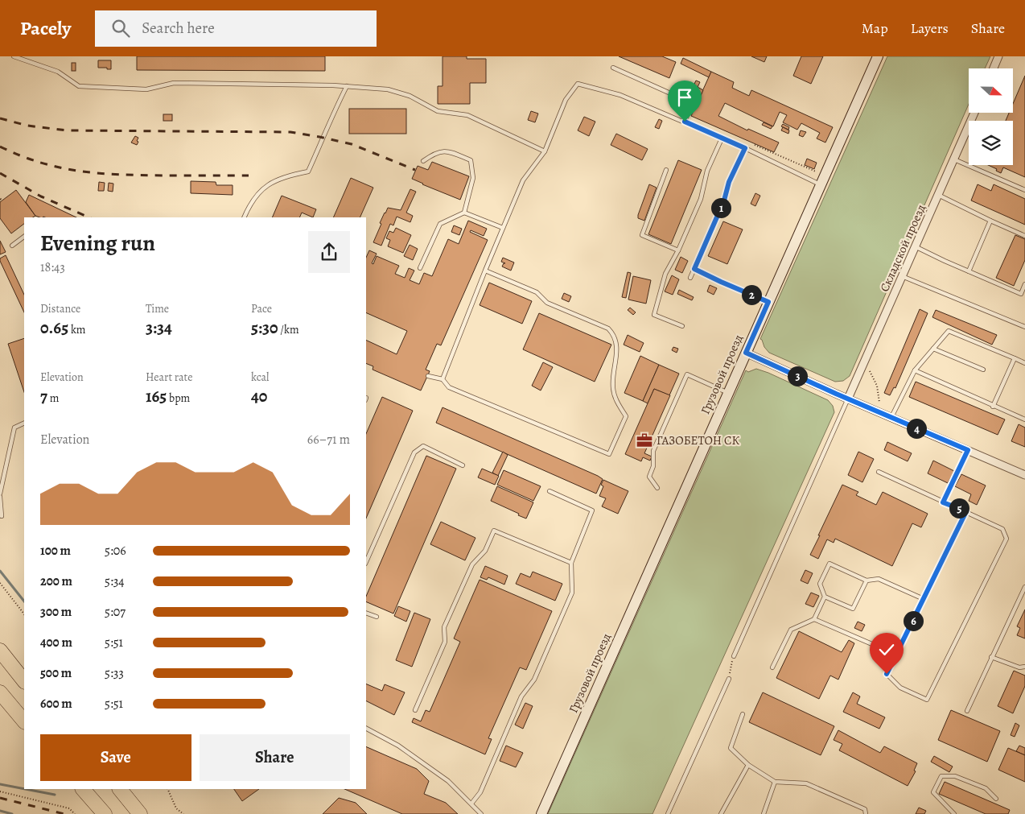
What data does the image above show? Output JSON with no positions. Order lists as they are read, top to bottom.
{
  "streets": {
    "street": ["Складской проезд", "Грузовой проезд"]
  },
  "places": {
    "office": ["ГАЗОБЕТОН СК"]
  },
  "north": "right",
  "page": {
    "header": "Pacely",
    "search": "Search here",
    "nav": ["Map", "Layers", "Share"],
    "pins": [
      "1",
      "2",
      "3",
      "4",
      "5",
      "6"
    ],
    "heading": ["Evening run", "18:43"],
    "stats": [
      ["Distance", "0.65 km"],
      ["Time", "3:34"],
      ["Pace", "5:30 /km"],
      ["Elevation", "7 m"],
      ["Heart rate", "165 bpm"],
      ["kcal", "40"]
    ],
    "chart": ["Elevation", "66–71 m"],
    "list": [
      {
        "name": "100 m",
        "note": "5:06"
      },
      {
        "name": "200 m",
        "note": "5:34"
      },
      {
        "name": "300 m",
        "note": "5:07"
      },
      {
        "name": "400 m",
        "note": "5:51"
      },
      {
        "name": "500 m",
        "note": "5:33"
      },
      {
        "name": "600 m",
        "note": "5:51"
      }
    ],
    "buttons": ["Save", "Share"]
  }
}
